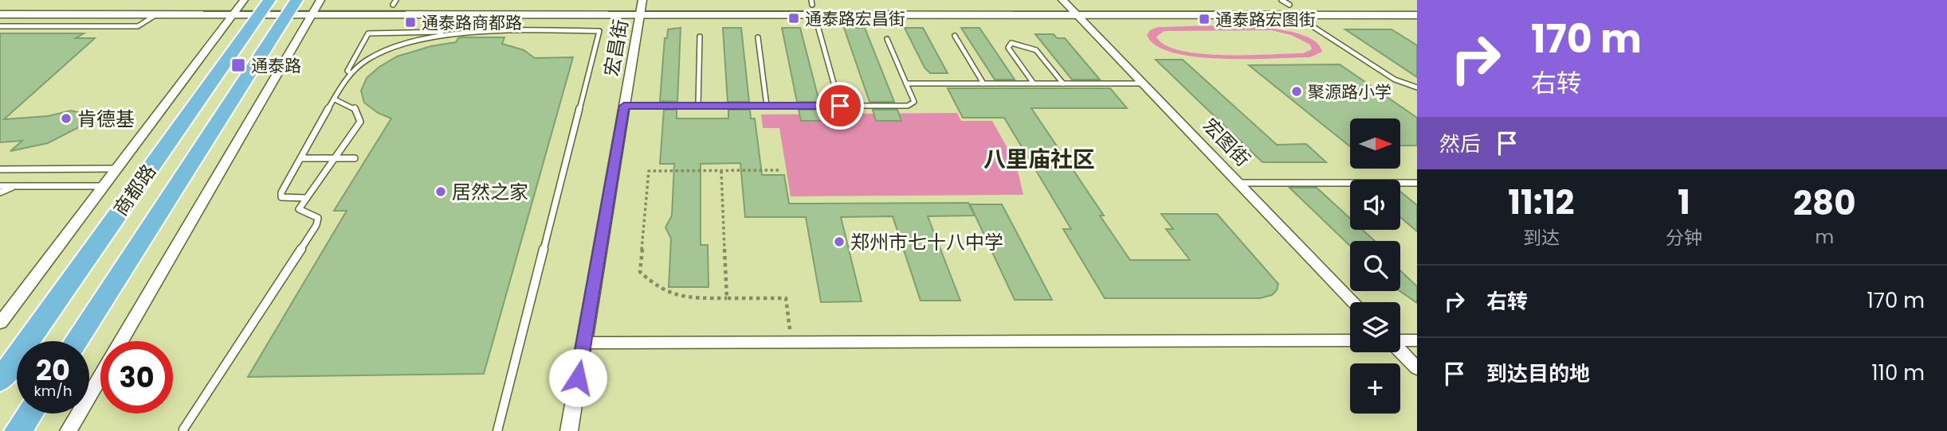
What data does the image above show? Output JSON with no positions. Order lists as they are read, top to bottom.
{
  "streets": {
    "main road": ["商都路"],
    "street": ["宏昌街", "宏图街"]
  },
  "districts": ["八里庙社区"],
  "places": {
    "transit": [
      "通泰路宏昌街",
      "通泰路宏图街",
      "通泰路商都路",
      "通泰路"
    ],
    "other": [
      "聚源路小学",
      "肯德基",
      "居然之家",
      "郑州市七十八中学"
    ]
  },
  "north": "right",
  "page": {
    "turn": ["170 m", "右转"],
    "then": "然后",
    "map_buttons": "+",
    "eta": [
      "11:12",
      "到达",
      "1",
      "分钟",
      "280",
      "m"
    ],
    "list": [
      {
        "name": "右转",
        "value": "170 m"
      },
      {
        "name": "到达目的地",
        "value": "110 m"
      }
    ],
    "speed": "20 km/h",
    "limit": "30"
  }
}
